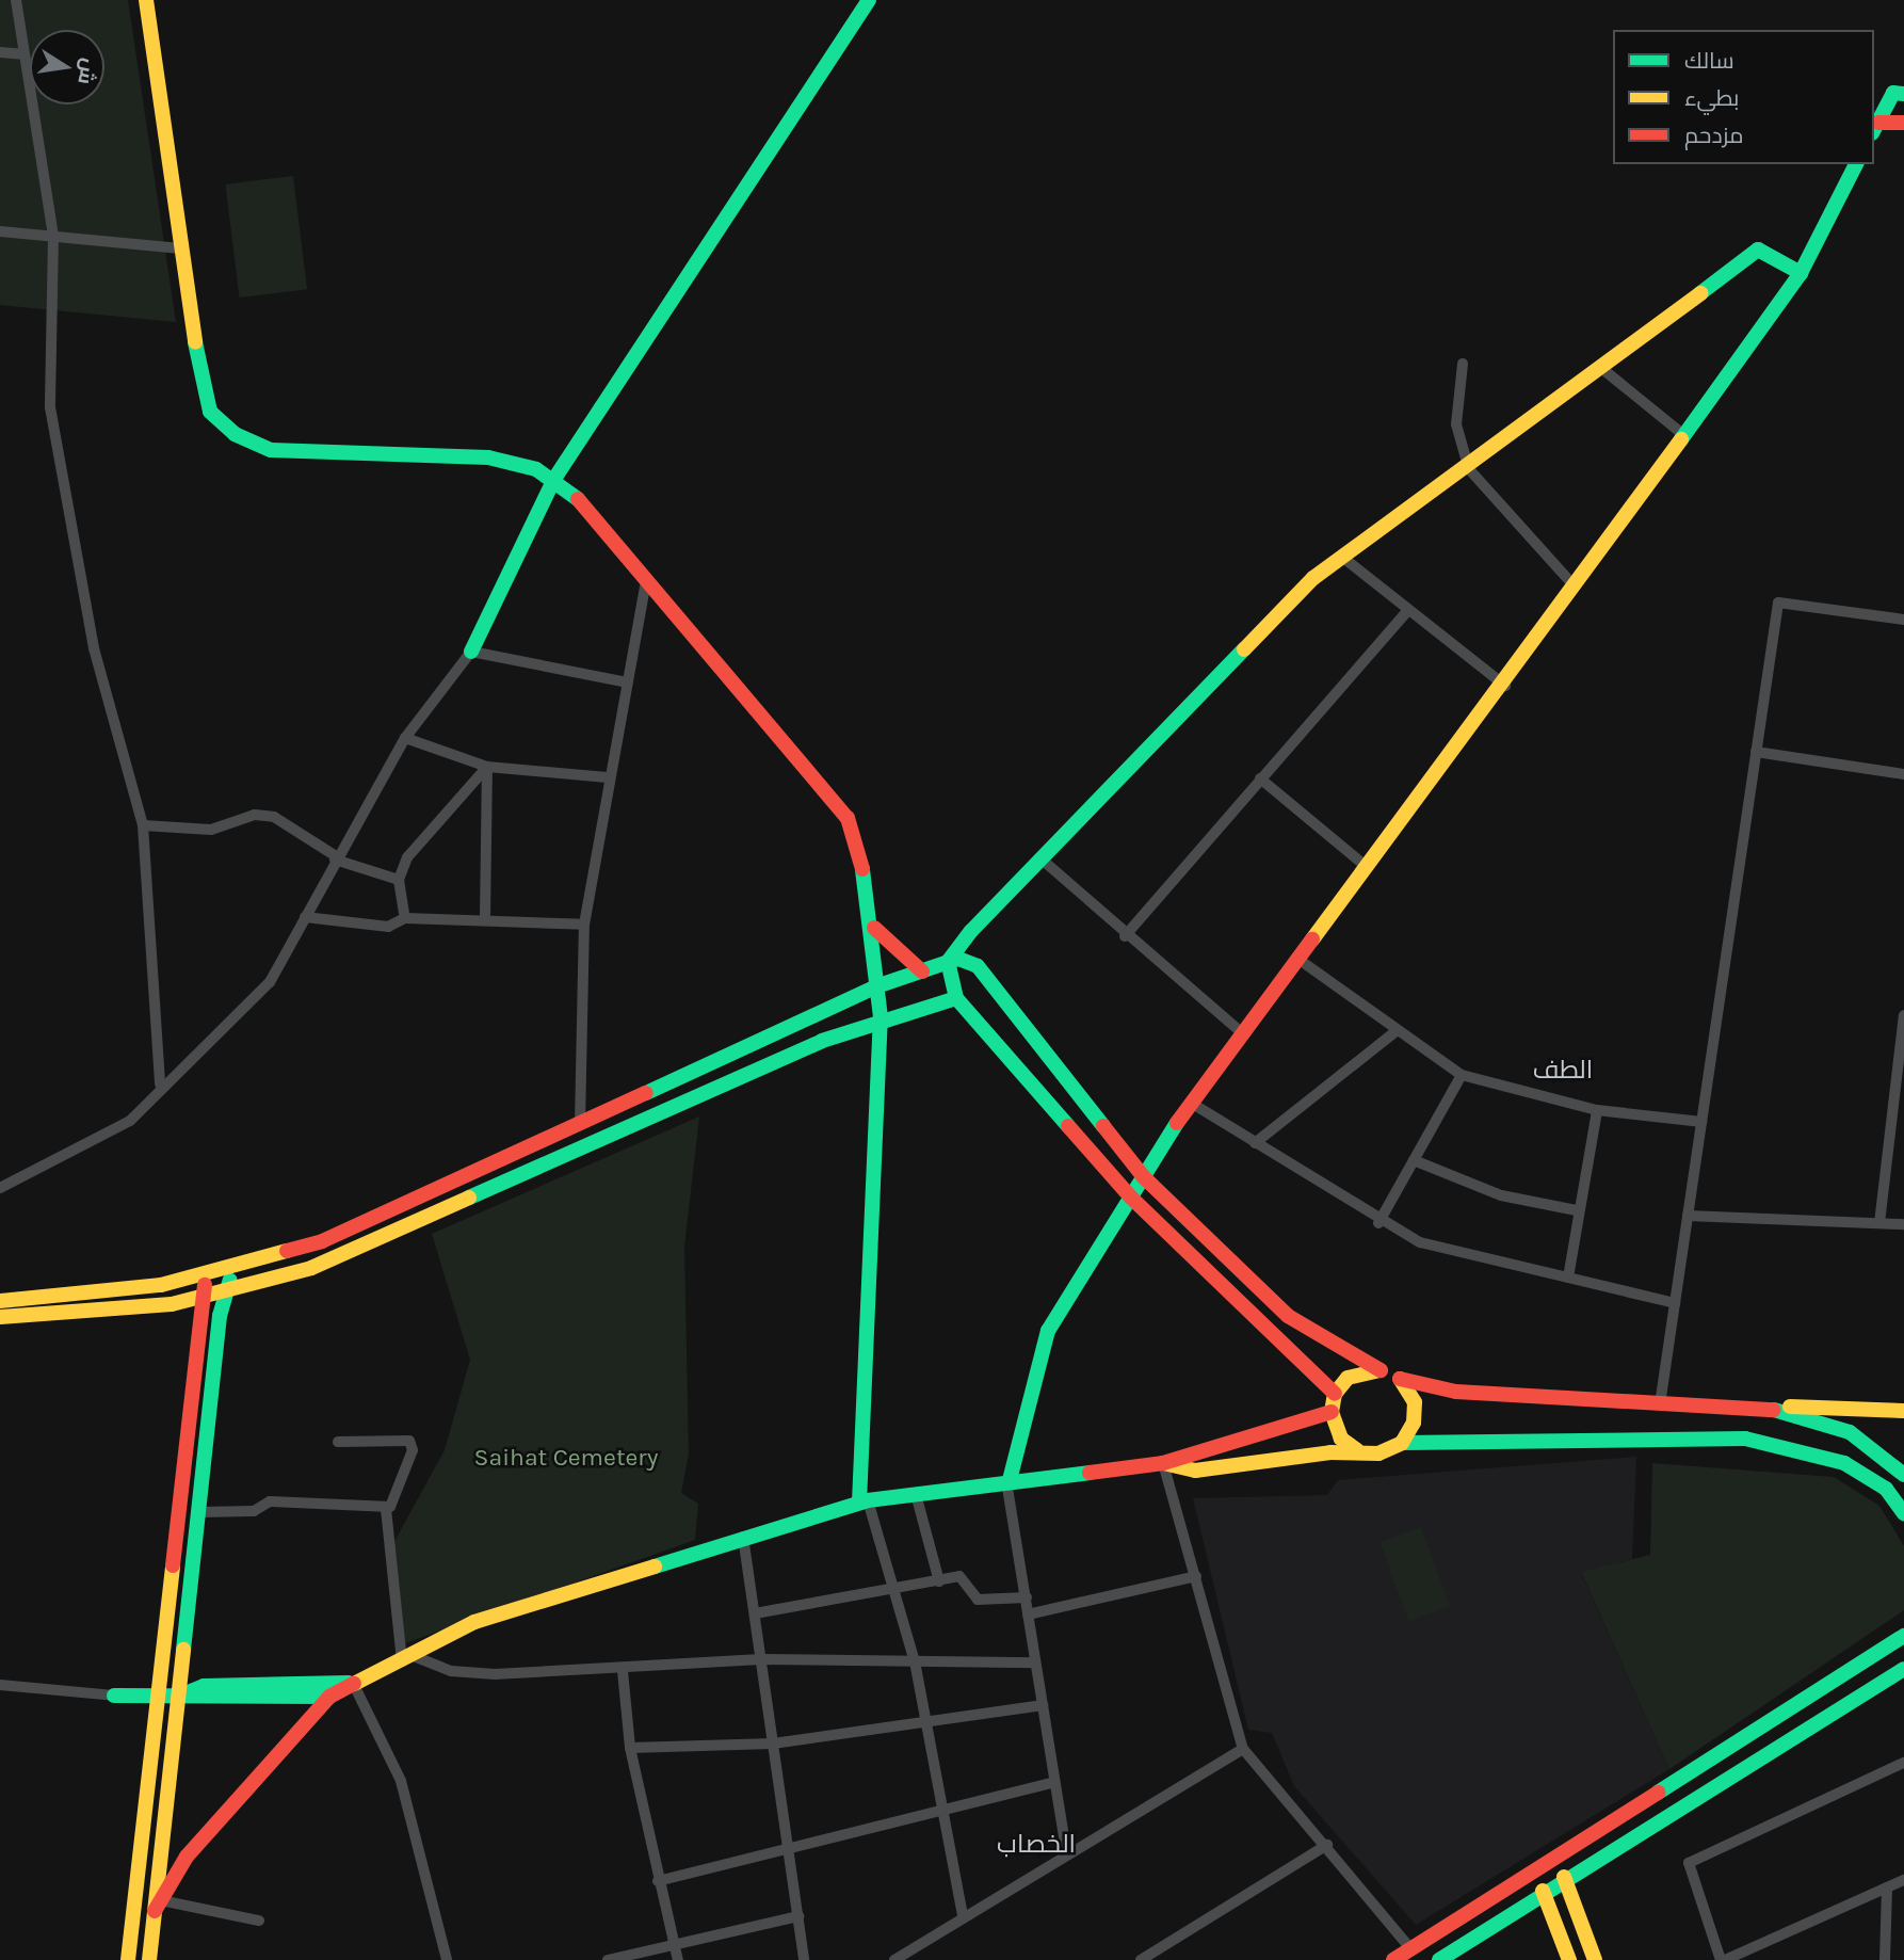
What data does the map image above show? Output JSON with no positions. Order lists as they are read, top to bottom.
{
  "districts": ["الطف", "الخصاب"],
  "parks": ["Saihat Cemetery"],
  "legend": ["سالك", "بطيء", "مزدحم"],
  "north": "right"
}
